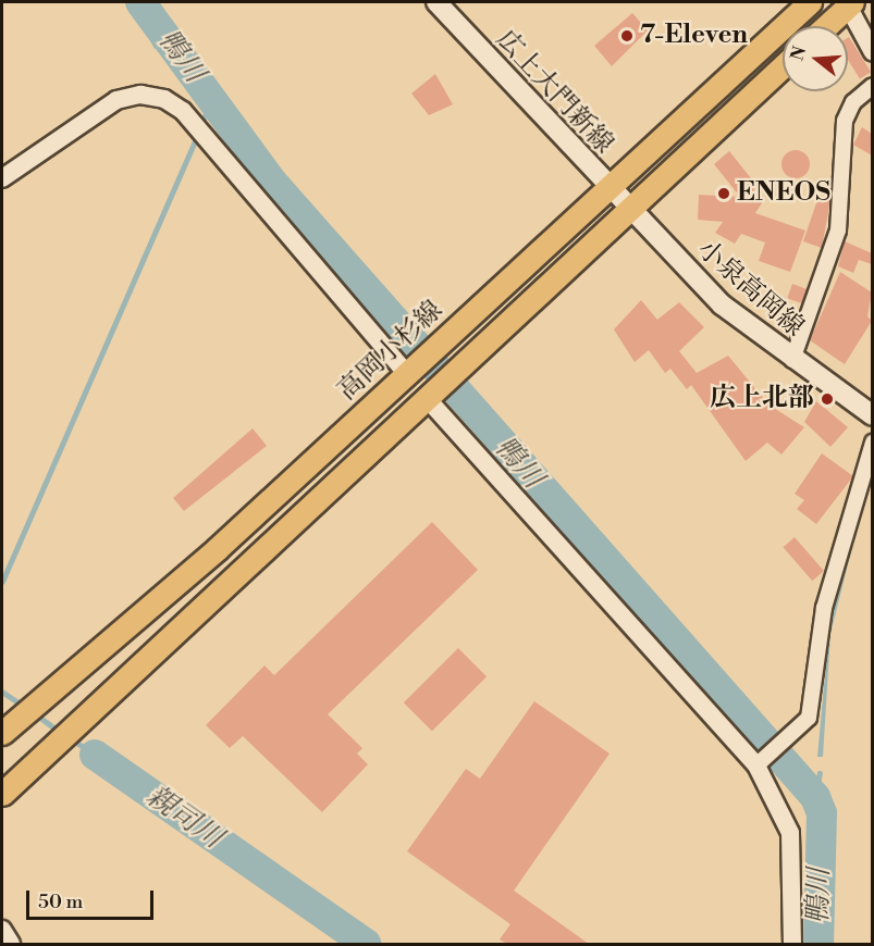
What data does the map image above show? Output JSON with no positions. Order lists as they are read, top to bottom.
{
  "streets": {
    "main road": ["広上大門新線", "小泉高岡線", "高岡小杉線"]
  },
  "crossings": [
    ["広上大門新線", "小泉高岡線"],
    ["広上大門新線", "高岡小杉線"],
    ["小泉高岡線", "高岡小杉線"]
  ],
  "water": ["鴨川", "親司川"],
  "places": ["7-Eleven", "ENEOS", "広上北部"],
  "scale_bar": "50 m",
  "north": "left"
}
